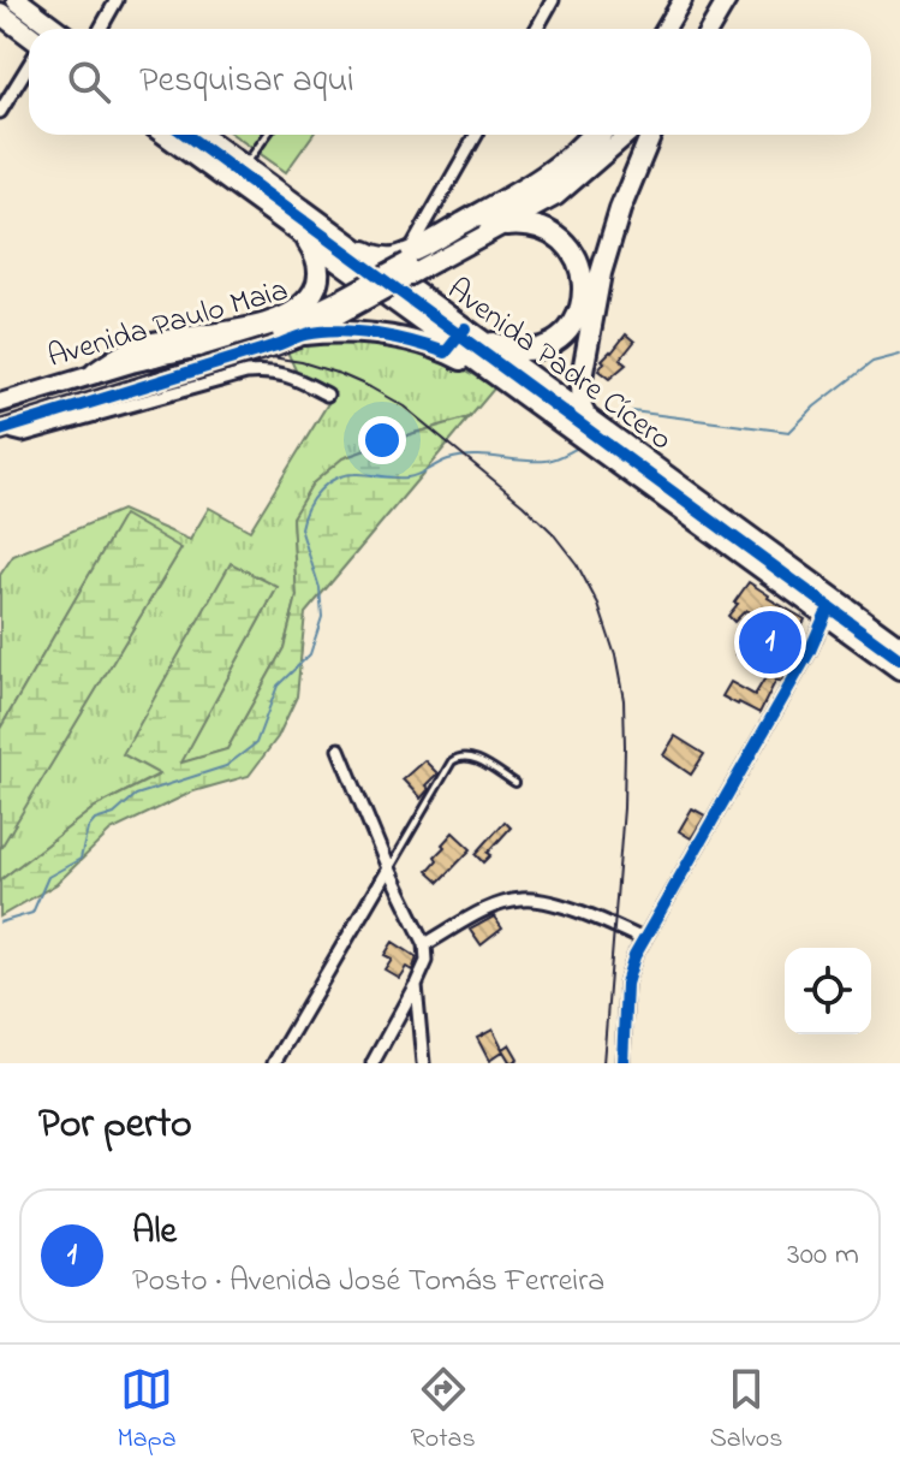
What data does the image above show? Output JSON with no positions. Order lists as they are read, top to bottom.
{
  "streets": {
    "highway": ["Avenida Padre Cícero"],
    "main road": ["Avenida Paulo Maia"]
  },
  "page": {
    "search": "Pesquisar aqui",
    "pins": "1",
    "heading": "Por perto",
    "list": [
      {
        "mark": "1",
        "name": "Ale",
        "note": "Posto · Avenida José Tomás Ferreira",
        "value": "300 m"
      }
    ],
    "nav": ["Mapa", "Rotas", "Salvos"]
  }
}
